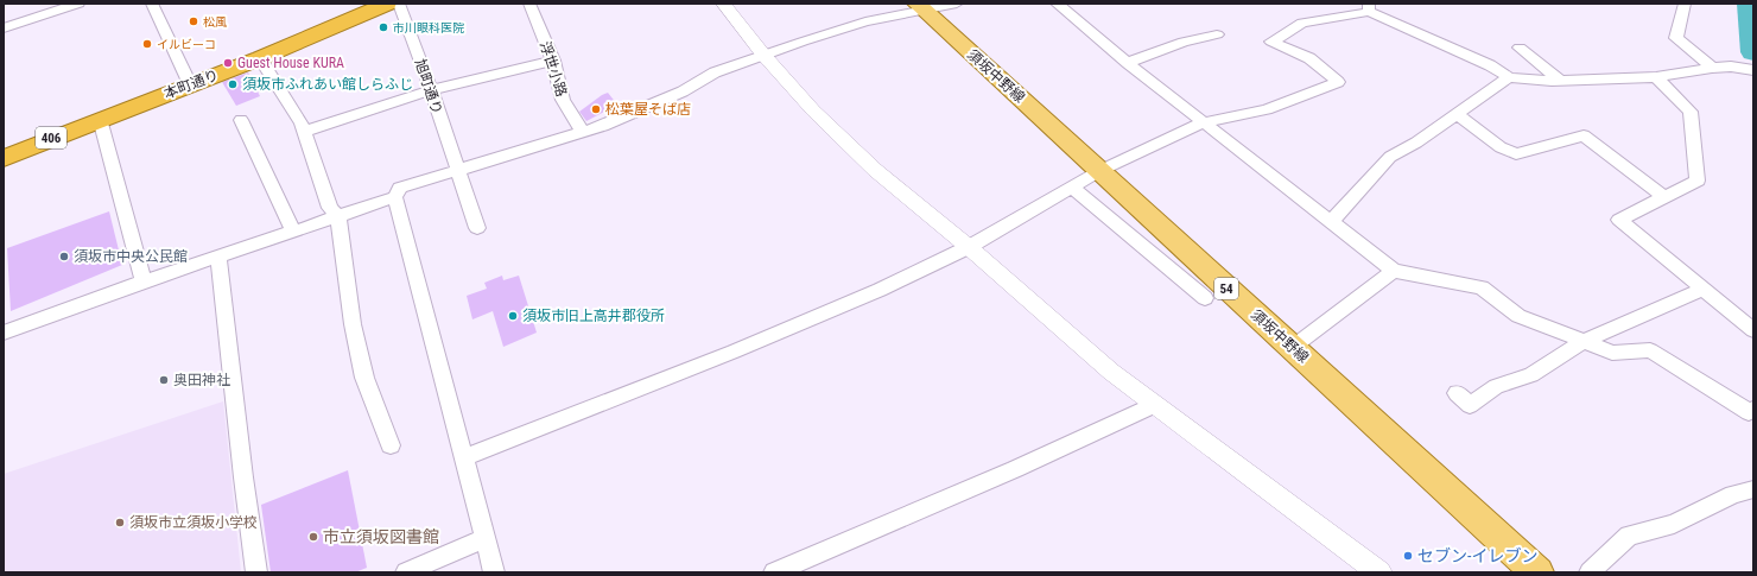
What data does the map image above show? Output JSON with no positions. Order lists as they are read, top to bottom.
{
  "streets": {
    "highway": ["本町通り", "406"],
    "main road": ["須坂中野線", "54"],
    "street": ["浮世小路", "旭町通り"]
  },
  "crossings": [
    ["本町通り", "406"]
  ],
  "places": [
    "松風",
    "市川眼科医院",
    "イルビーコ",
    "Guest House KURA",
    "須坂市ふれあい館しらふじ",
    "松葉屋そば店",
    "須坂市中央公民館",
    "須坂市旧上高井郡役所",
    "奥田神社",
    "須坂市立須坂小学校",
    "市立須坂図書館",
    "セブン-イレブン"
  ]
}
